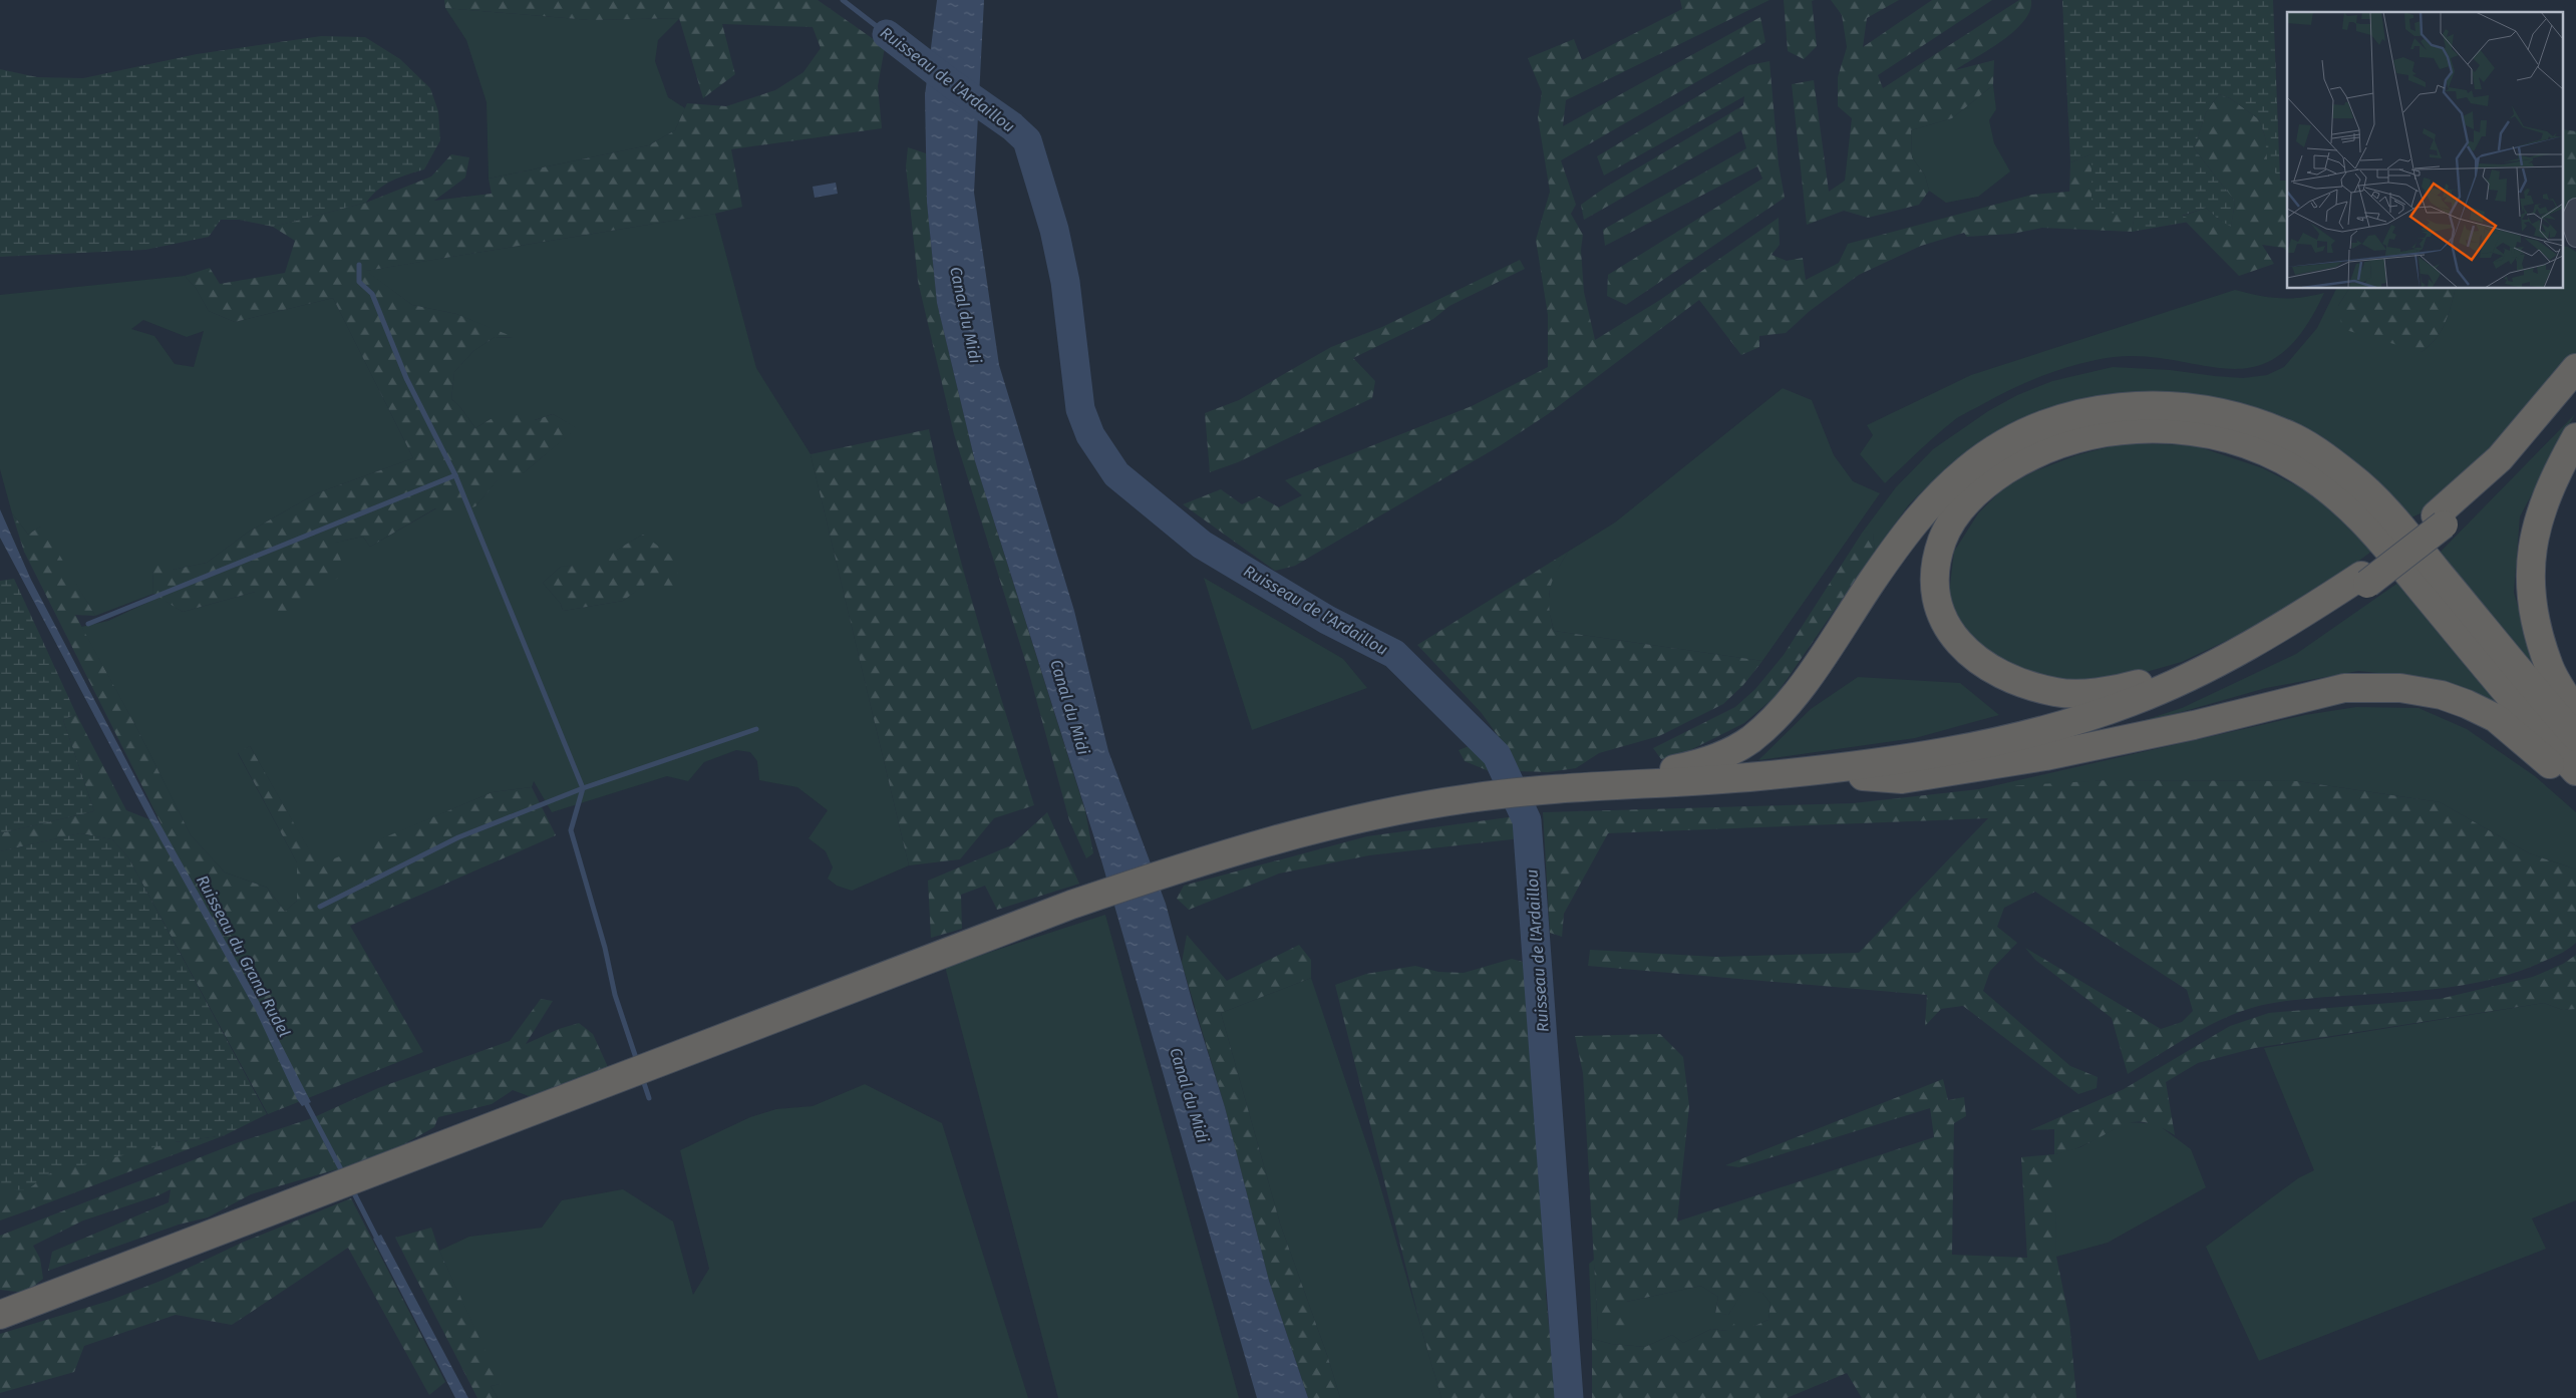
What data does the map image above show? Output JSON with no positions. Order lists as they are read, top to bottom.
{
  "water": ["Ruisseau de l'Ardaillou", "Canal du Midi", "Ruisseau du Grand Rudel"]
}
